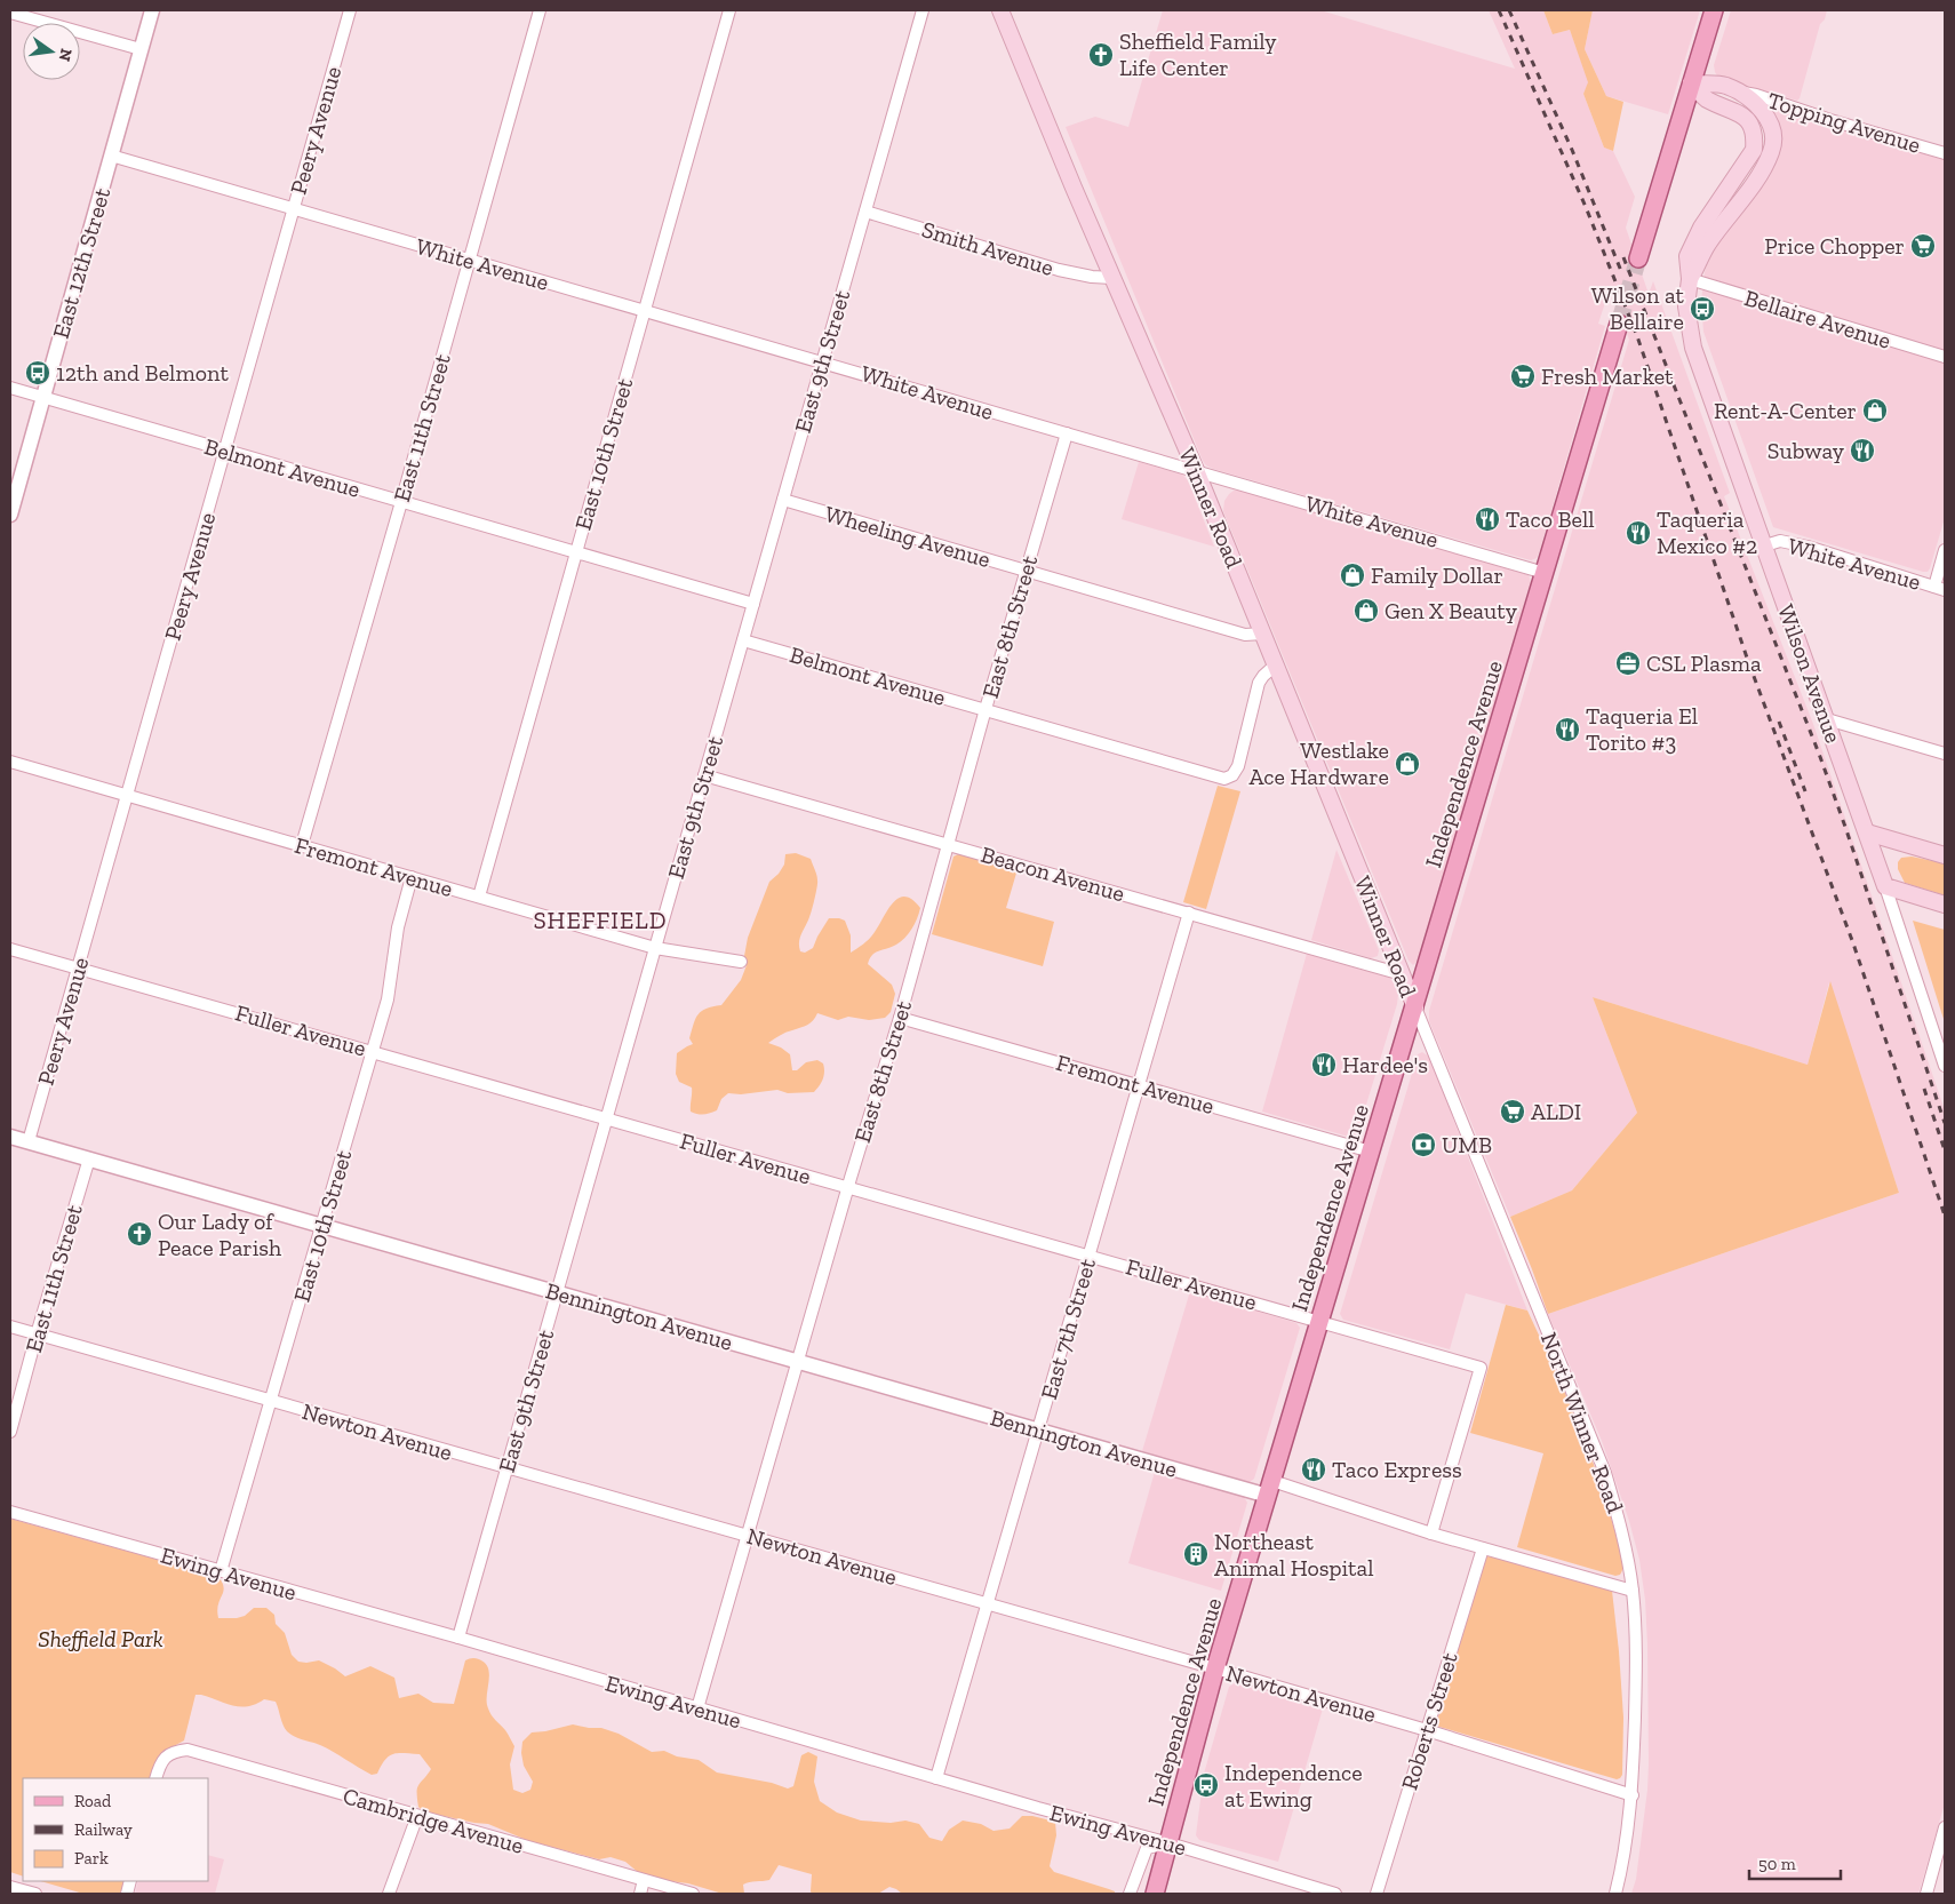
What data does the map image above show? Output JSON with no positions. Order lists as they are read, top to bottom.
{
  "streets": {
    "main road": ["Winner Road", "Wilson Avenue", "Independence Avenue"],
    "street": [
      "Topping Avenue",
      "Peery Avenue",
      "Smith Avenue",
      "East 12th Street",
      "White Avenue",
      "Bellaire Avenue",
      "East 9th Street",
      "East 11th Street",
      "East 10th Street",
      "Belmont Avenue",
      "Wheeling Avenue",
      "East 8th Street",
      "Fremont Avenue",
      "Beacon Avenue",
      "Fuller Avenue",
      "Bennington Avenue",
      "East 7th Street",
      "North Winner Road",
      "Newton Avenue",
      "Ewing Avenue",
      "Roberts Street",
      "Cambridge Avenue"
    ]
  },
  "crossings": [
    ["Topping Avenue", "Wilson Avenue"],
    ["Peery Avenue", "White Avenue"],
    ["Peery Avenue", "Belmont Avenue"],
    ["Peery Avenue", "Fremont Avenue"],
    ["Peery Avenue", "Fuller Avenue"],
    ["Peery Avenue", "Bennington Avenue"],
    ["Smith Avenue", "East 9th Street"],
    ["Smith Avenue", "Winner Road"],
    ["East 12th Street", "White Avenue"],
    ["East 12th Street", "Belmont Avenue"],
    ["White Avenue", "East 9th Street"],
    ["White Avenue", "East 11th Street"],
    ["White Avenue", "East 10th Street"],
    ["White Avenue", "Winner Road"],
    ["White Avenue", "East 8th Street"],
    ["White Avenue", "Wilson Avenue"],
    ["White Avenue", "Independence Avenue"],
    ["Bellaire Avenue", "Wilson Avenue"],
    ["East 9th Street", "Belmont Avenue"],
    ["East 9th Street", "Wheeling Avenue"],
    ["East 9th Street", "Fremont Avenue"],
    ["East 9th Street", "Beacon Avenue"],
    ["East 9th Street", "Fuller Avenue"],
    ["East 9th Street", "Bennington Avenue"],
    ["East 9th Street", "Newton Avenue"],
    ["East 9th Street", "Ewing Avenue"],
    ["East 11th Street", "Belmont Avenue"],
    ["East 11th Street", "Fremont Avenue"],
    ["East 11th Street", "Bennington Avenue"],
    ["East 11th Street", "Newton Avenue"],
    ["East 10th Street", "Belmont Avenue"],
    ["East 10th Street", "Fremont Avenue"],
    ["East 10th Street", "Fuller Avenue"],
    ["East 10th Street", "Bennington Avenue"],
    ["East 10th Street", "Newton Avenue"],
    ["East 10th Street", "Ewing Avenue"],
    ["Belmont Avenue", "Winner Road"],
    ["Belmont Avenue", "East 8th Street"],
    ["Winner Road", "Wheeling Avenue"],
    ["Winner Road", "Independence Avenue"],
    ["Winner Road", "Beacon Avenue"],
    ["Winner Road", "North Winner Road"],
    ["Wheeling Avenue", "East 8th Street"],
    ["East 8th Street", "Fremont Avenue"],
    ["East 8th Street", "Beacon Avenue"],
    ["East 8th Street", "Fuller Avenue"],
    ["East 8th Street", "Bennington Avenue"],
    ["East 8th Street", "Newton Avenue"],
    ["East 8th Street", "Ewing Avenue"],
    ["Independence Avenue", "Fremont Avenue"],
    ["Independence Avenue", "Fuller Avenue"],
    ["Independence Avenue", "Bennington Avenue"],
    ["Independence Avenue", "North Winner Road"],
    ["Independence Avenue", "Newton Avenue"],
    ["Independence Avenue", "Ewing Avenue"],
    ["Fremont Avenue", "East 7th Street"],
    ["Beacon Avenue", "East 7th Street"],
    ["Fuller Avenue", "Bennington Avenue"],
    ["Fuller Avenue", "East 7th Street"],
    ["Bennington Avenue", "East 7th Street"],
    ["Bennington Avenue", "North Winner Road"],
    ["Bennington Avenue", "Roberts Street"],
    ["East 7th Street", "Newton Avenue"],
    ["East 7th Street", "Ewing Avenue"],
    ["North Winner Road", "Newton Avenue"],
    ["Newton Avenue", "Roberts Street"]
  ],
  "districts": ["SHEFFIELD"],
  "parks": ["Sheffield Park"],
  "places": {
    "church": ["Sheffield Family Life Center", "Our Lady of Peace Parish"],
    "supermarket": ["Price Chopper", "Fresh Market", "ALDI"],
    "bus stop": ["Wilson at Bellaire", "12th and Belmont", "Independence at Ewing"],
    "shop": [
      "Rent-A-Center",
      "Family Dollar",
      "Gen X Beauty",
      "Westlake Ace Hardware"
    ],
    "restaurant": [
      "Subway",
      "Taco Bell",
      "Taqueria Mexico #2",
      "Taqueria El Torito #3",
      "Hardee's",
      "Taco Express"
    ],
    "office": ["CSL Plasma"],
    "bank": ["UMB"],
    "building": ["Northeast Animal Hospital"]
  },
  "legend": ["Road", "Railway", "Park"],
  "scale_bar": "50 m",
  "north": "right"
}
